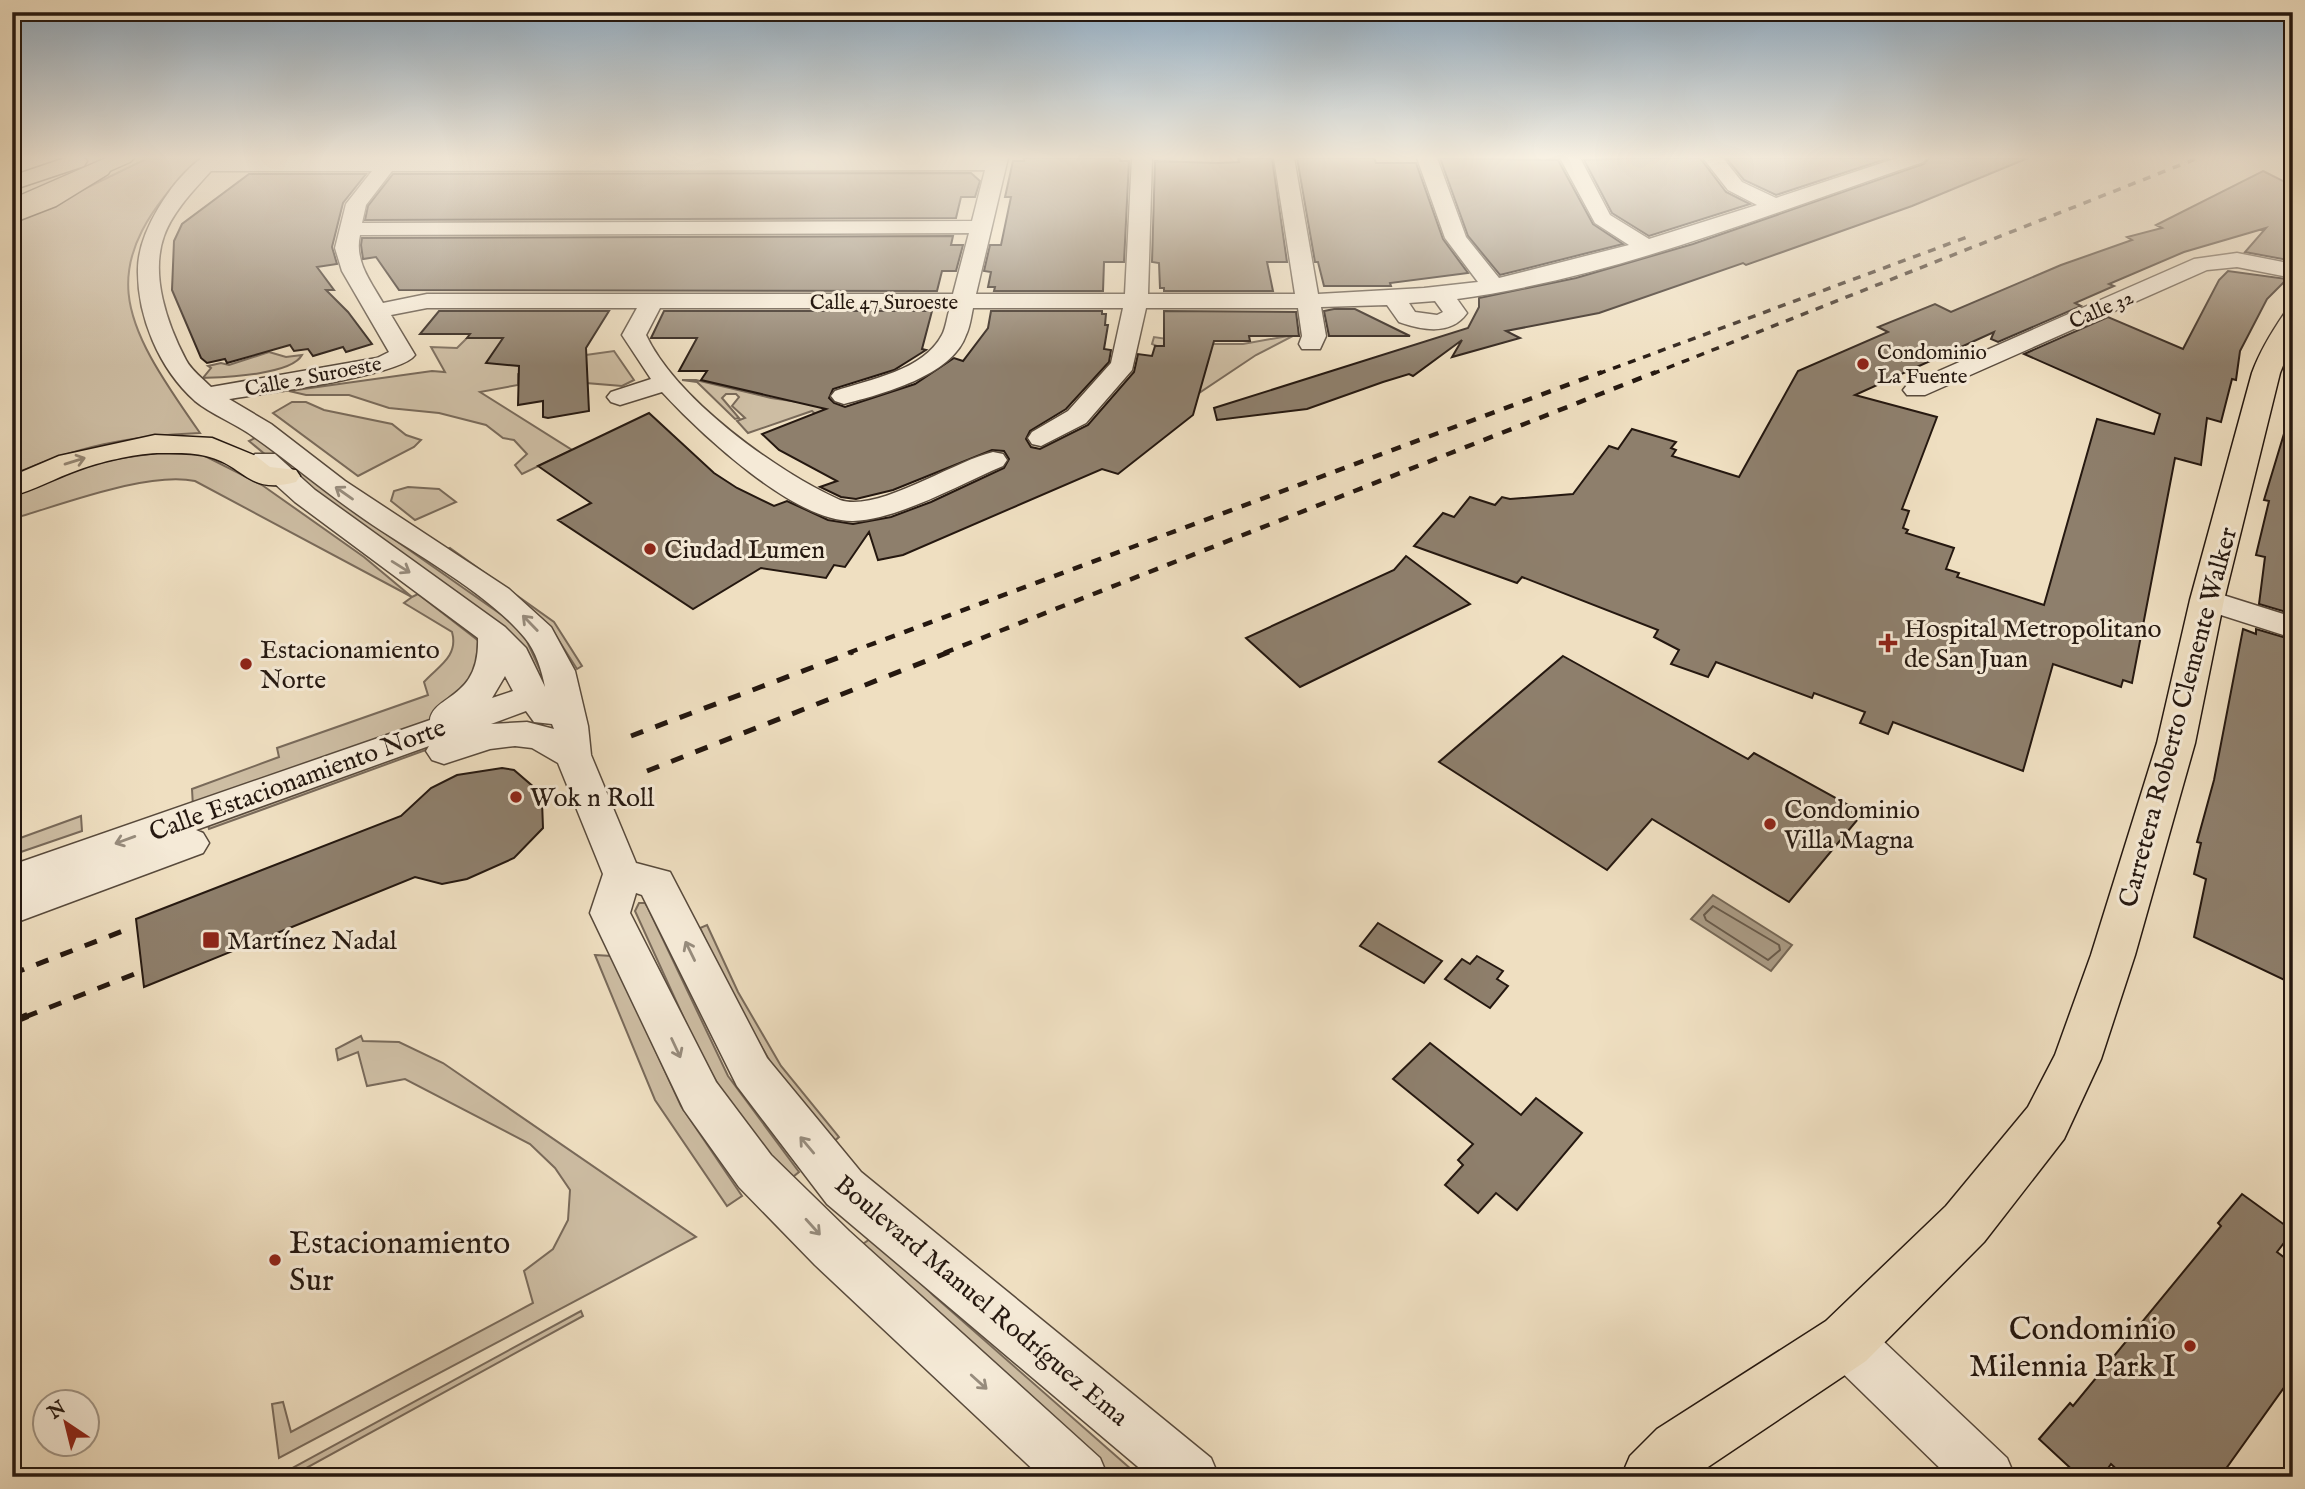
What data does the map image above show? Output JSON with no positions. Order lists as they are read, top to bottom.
{
  "streets": {
    "main road": ["Carretera Roberto Clemente Walker"],
    "street": [
      "Calle 47 Suroeste",
      "Calle 32",
      "Calle 2 Suroeste",
      "Calle Estacionamiento Norte",
      "Boulevard Manuel Rodríguez Ema"
    ]
  },
  "crossings": [
    ["Calle 47 Suroeste", "Calle 2 Suroeste"]
  ],
  "places": {
    "other": [
      "Condominio La Fuente",
      "Ciudad Lumen",
      "Estacionamiento Norte",
      "Wok n Roll",
      "Condominio Villa Magna",
      "Estacionamiento Sur",
      "Condominio Milennia Park I"
    ],
    "health": ["Hospital Metropolitano de San Juan"],
    "transit": ["Martínez Nadal"]
  },
  "north": "top left"
}
